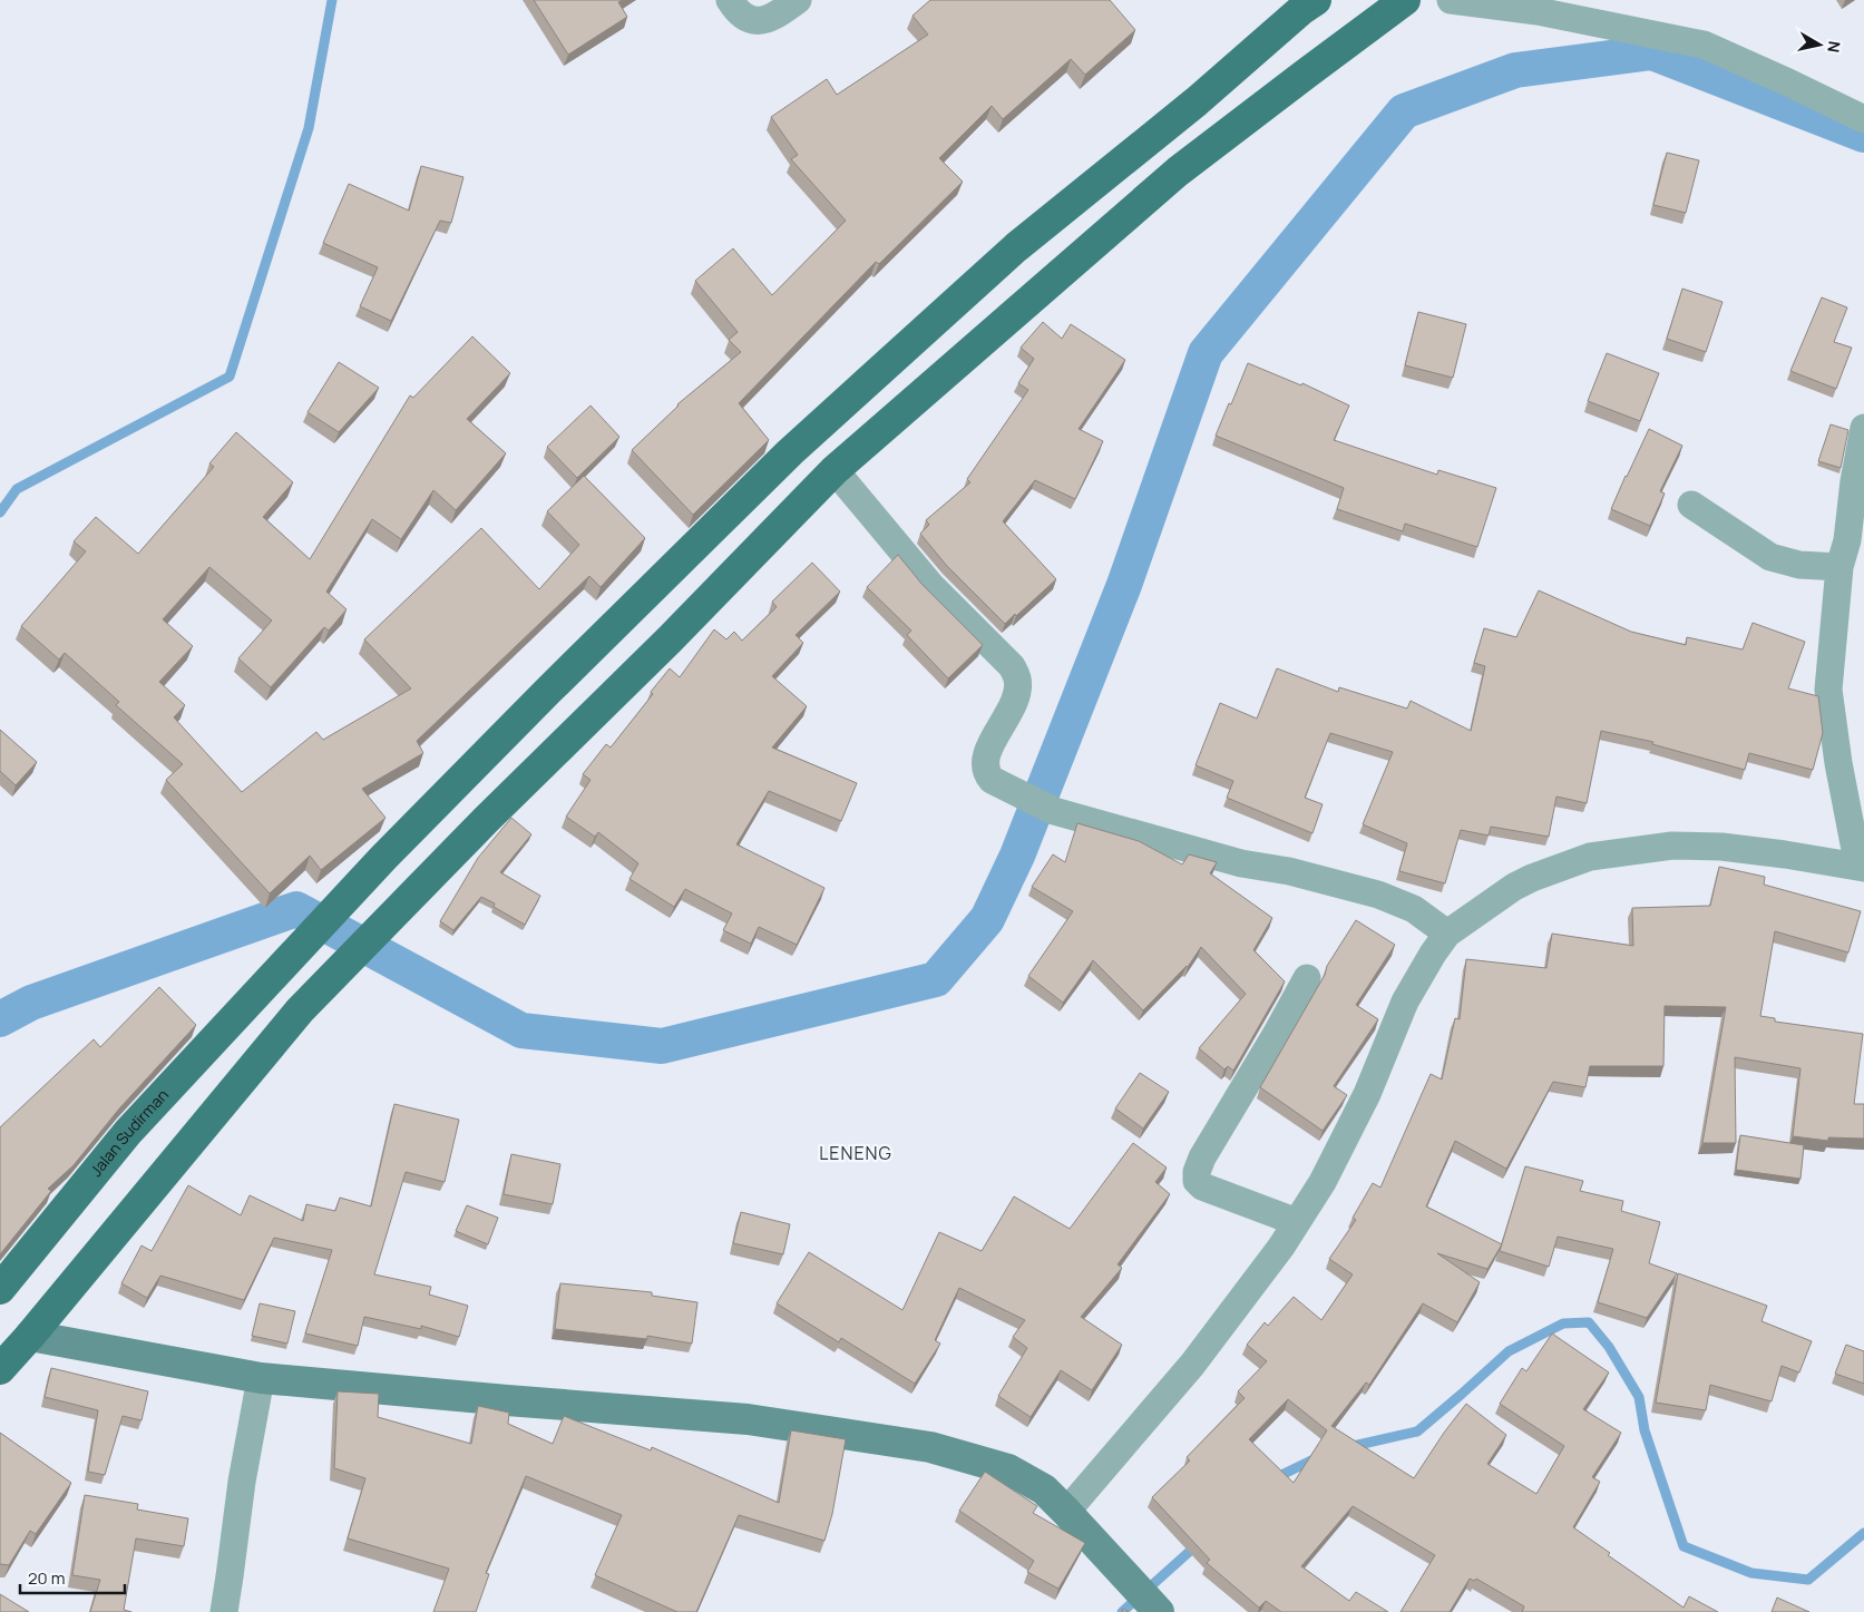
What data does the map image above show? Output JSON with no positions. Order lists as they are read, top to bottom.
{
  "streets": {
    "main road": ["Jalan Sudirman"]
  },
  "districts": ["LENENG"],
  "scale_bar": "20 m",
  "north": "right"
}
